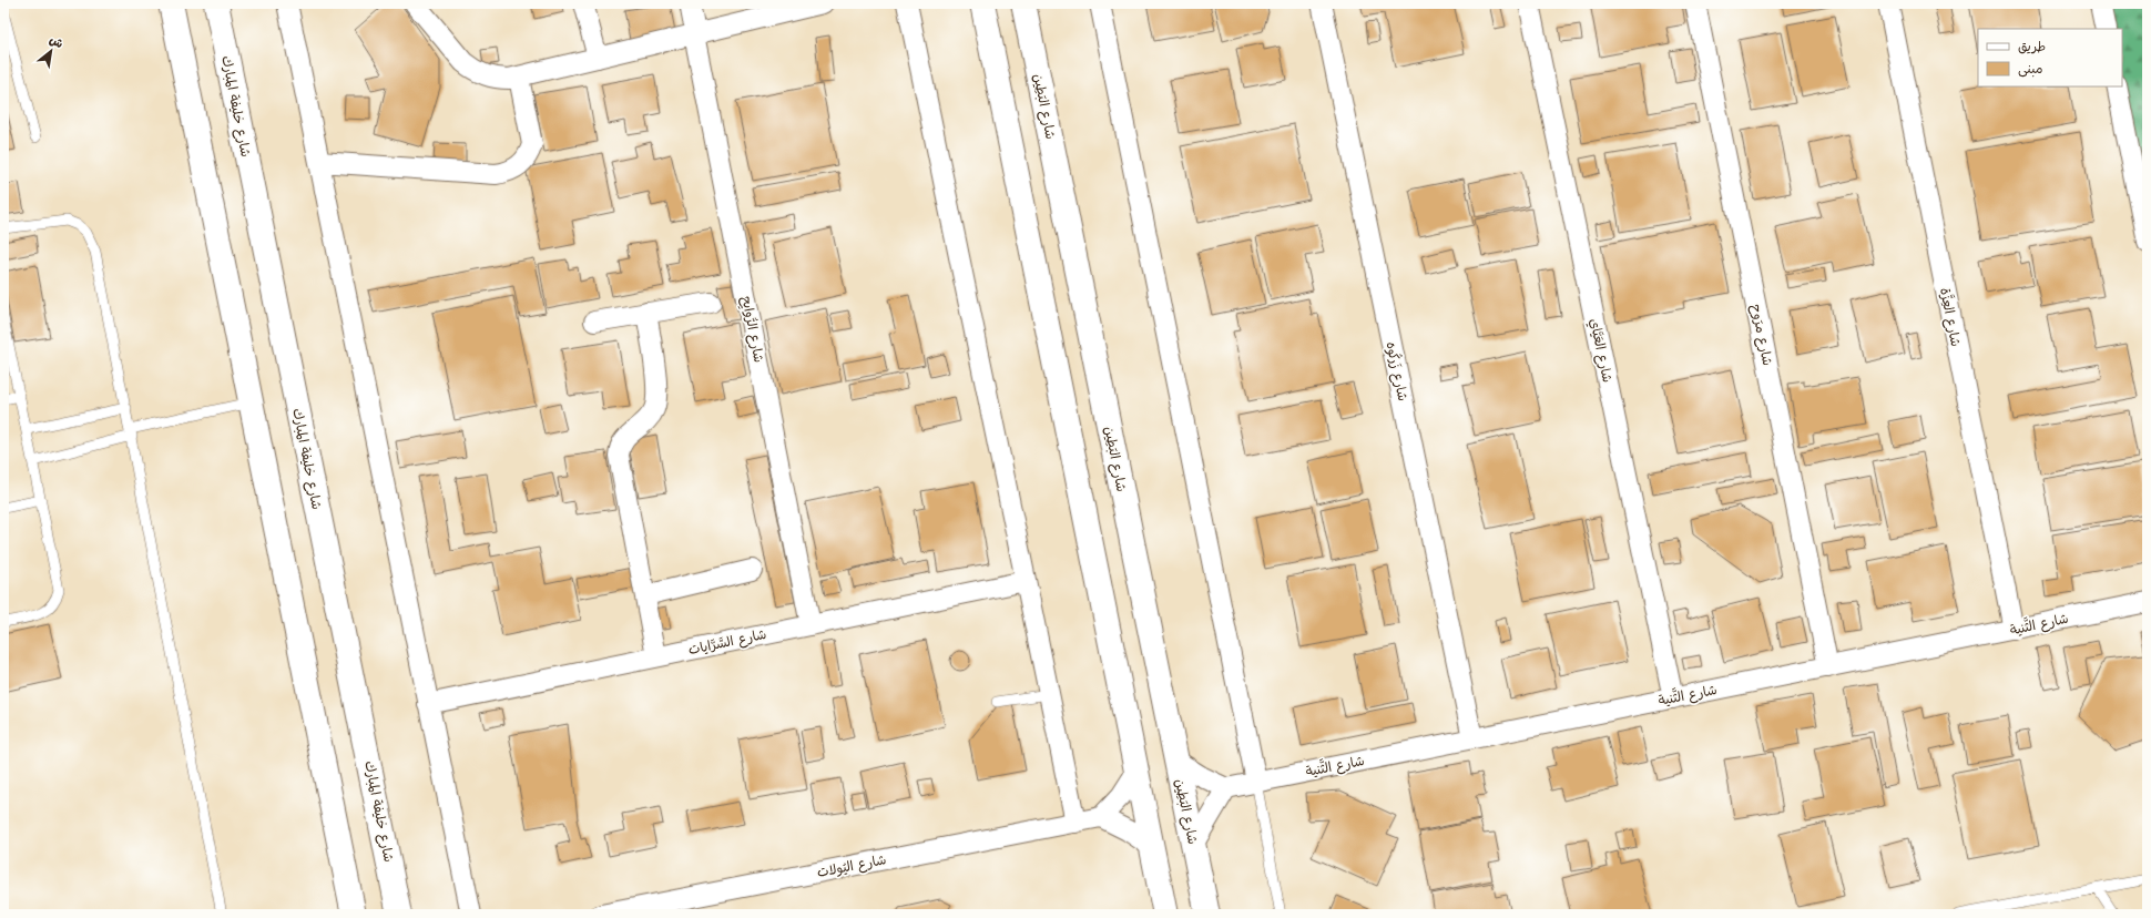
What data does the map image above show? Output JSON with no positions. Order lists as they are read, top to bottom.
{
  "streets": {
    "main road": ["شارع خليفة المبارك", "شارع البَطِين"],
    "street": [
      "شارع العِزَّة",
      "شارع الرُّوايِح",
      "شارع مرَوح",
      "شارع العَيَّاي",
      "شارع زَركُوه",
      "شارع الثَّنية",
      "شارع السَّرَّايات",
      "شارع اليُولات"
    ]
  },
  "crossings": [
    ["شارع العِزَّة", "شارع الثَّنية"],
    ["شارع الرُّوايِح", "شارع السَّرَّايات"],
    ["شارع مرَوح", "شارع الثَّنية"],
    ["شارع العَيَّاي", "شارع الثَّنية"],
    ["شارع زَركُوه", "شارع الثَّنية"]
  ],
  "legend": ["طريق", "مبنى"],
  "north": "top right"
}
